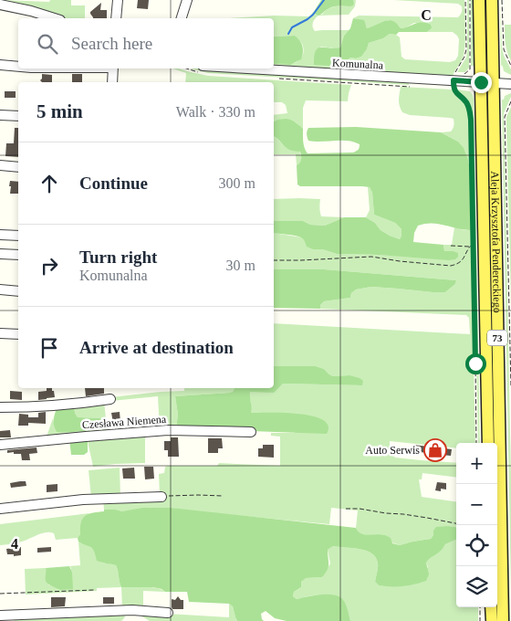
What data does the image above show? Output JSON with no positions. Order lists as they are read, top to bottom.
{
  "streets": {
    "main road": ["Aleja Krzysztofa Pendereckiego", "73"],
    "street": ["Komunalna", "Czesława Niemena"]
  },
  "crossings": [
    ["Komunalna", "Aleja Krzysztofa Pendereckiego"]
  ],
  "places": {
    "shop": ["Auto Serwis"]
  },
  "page": {
    "search": "Search here",
    "heading": ["5 min", "Walk · 330 m"],
    "list": [
      ["Continue", "300 m"],
      ["Turn right", "Komunalna", "30 m"],
      "Arrive at destination"
    ],
    "map_buttons": ["+", "−"]
  },
  "grid": {
    "columns": ["C"],
    "rows": ["4"]
  }
}
